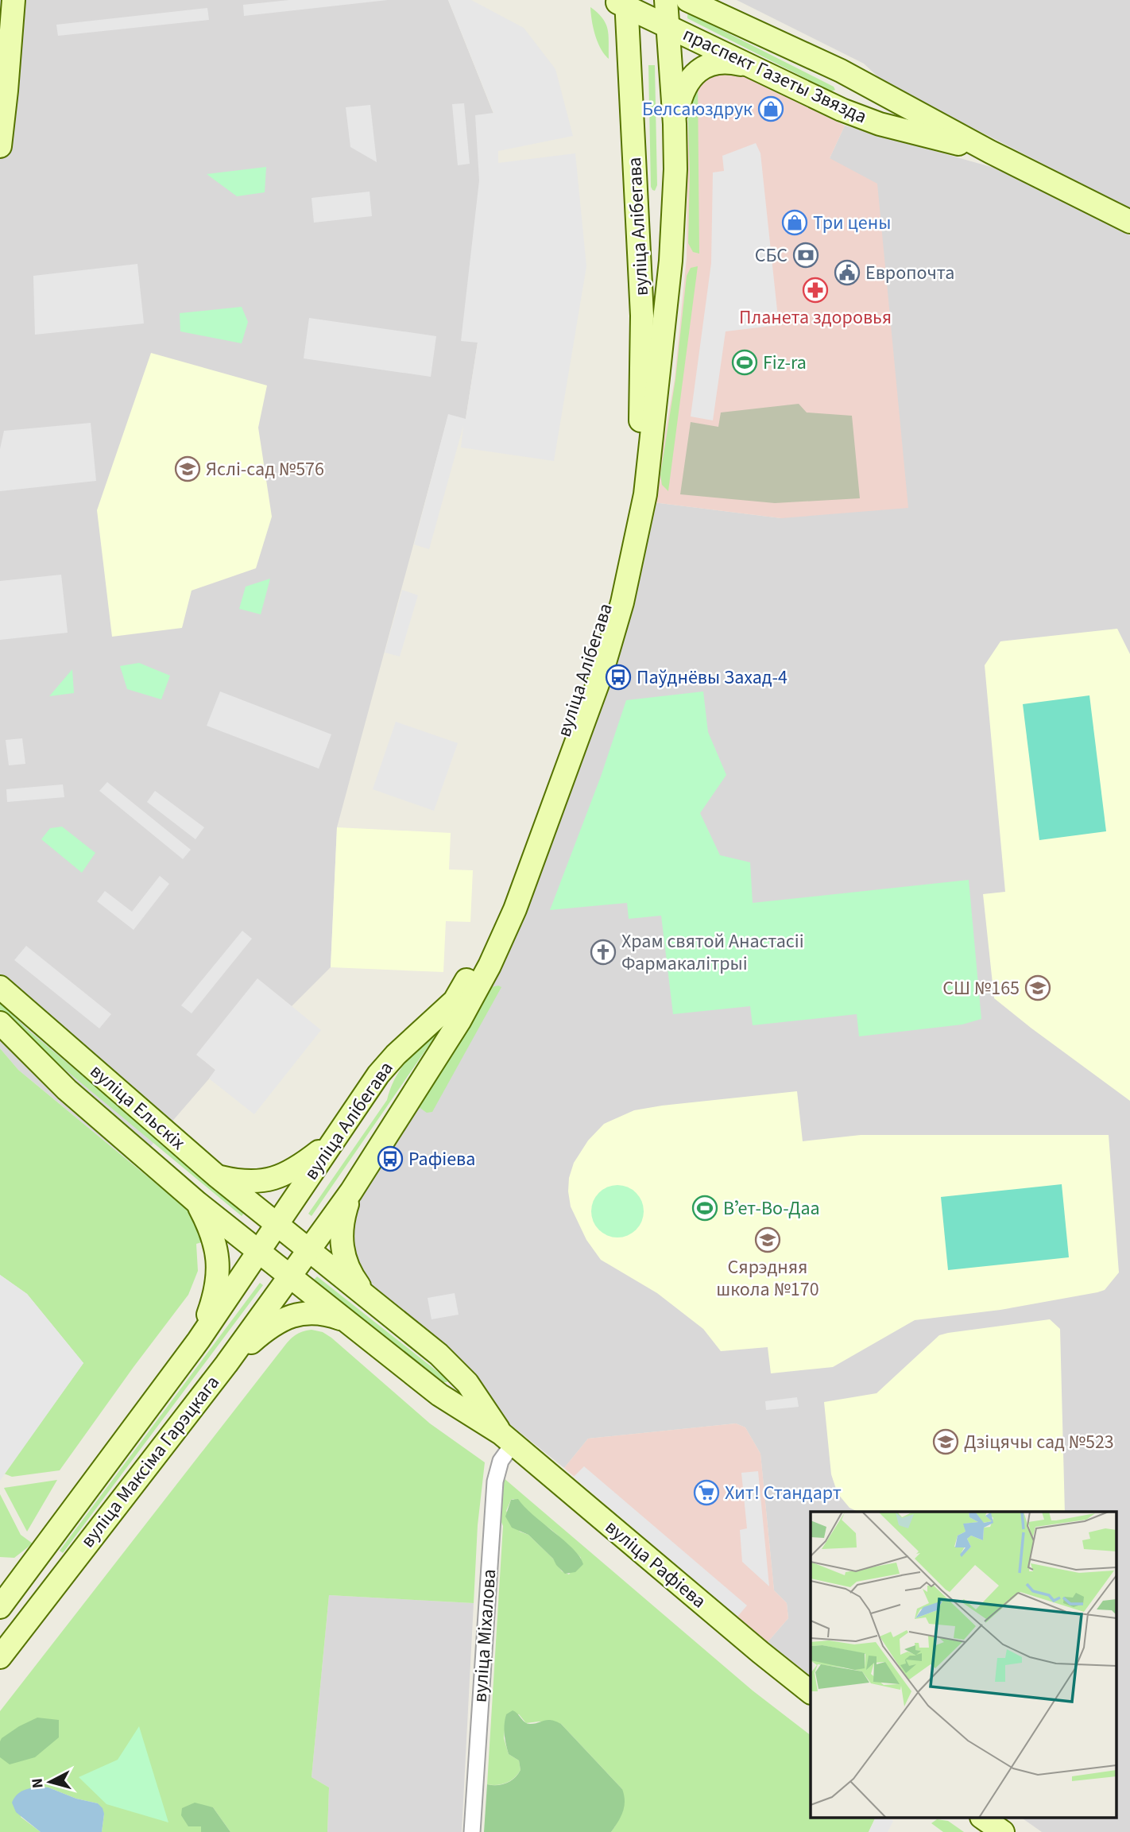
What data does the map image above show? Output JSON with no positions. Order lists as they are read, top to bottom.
{
  "streets": {
    "main road": [
      "праспект Газеты Звязда",
      "вуліца Алібегава",
      "вуліца Ельскіх",
      "вуліца Максіма Гарэцкага",
      "вуліца Рафіева"
    ],
    "street": ["вуліца Міхалова"]
  },
  "crossings": [
    ["праспект Газеты Звязда", "вуліца Алібегава"],
    ["вуліца Алібегава", "вуліца Ельскіх"],
    ["вуліца Алібегава", "вуліца Максіма Гарэцкага"],
    ["вуліца Алібегава", "вуліца Рафіева"],
    ["вуліца Ельскіх", "вуліца Максіма Гарэцкага"],
    ["вуліца Ельскіх", "вуліца Рафіева"],
    ["вуліца Максіма Гарэцкага", "вуліца Рафіева"],
    ["вуліца Рафіева", "вуліца Міхалова"]
  ],
  "places": {
    "shop": ["Белсаюздрук", "Три цены"],
    "bank": ["СБС"],
    "public building": ["Европочта"],
    "pharmacy": ["Планета здоровья"],
    "sports": ["Fiz-ra", "Вʼет-Во-Даа"],
    "school or university": [
      "Яслі-сад №576",
      "СШ №165",
      "Сярэдняя школа №170",
      "Дзіцячы сад №523"
    ],
    "bus stop": ["Паўднёвы Захад-4", "Рафіева"],
    "church": ["Храм святой Анастасіі Фармакалітрыі"],
    "supermarket": ["Хит! Стандарт"]
  },
  "north": "left"
}
